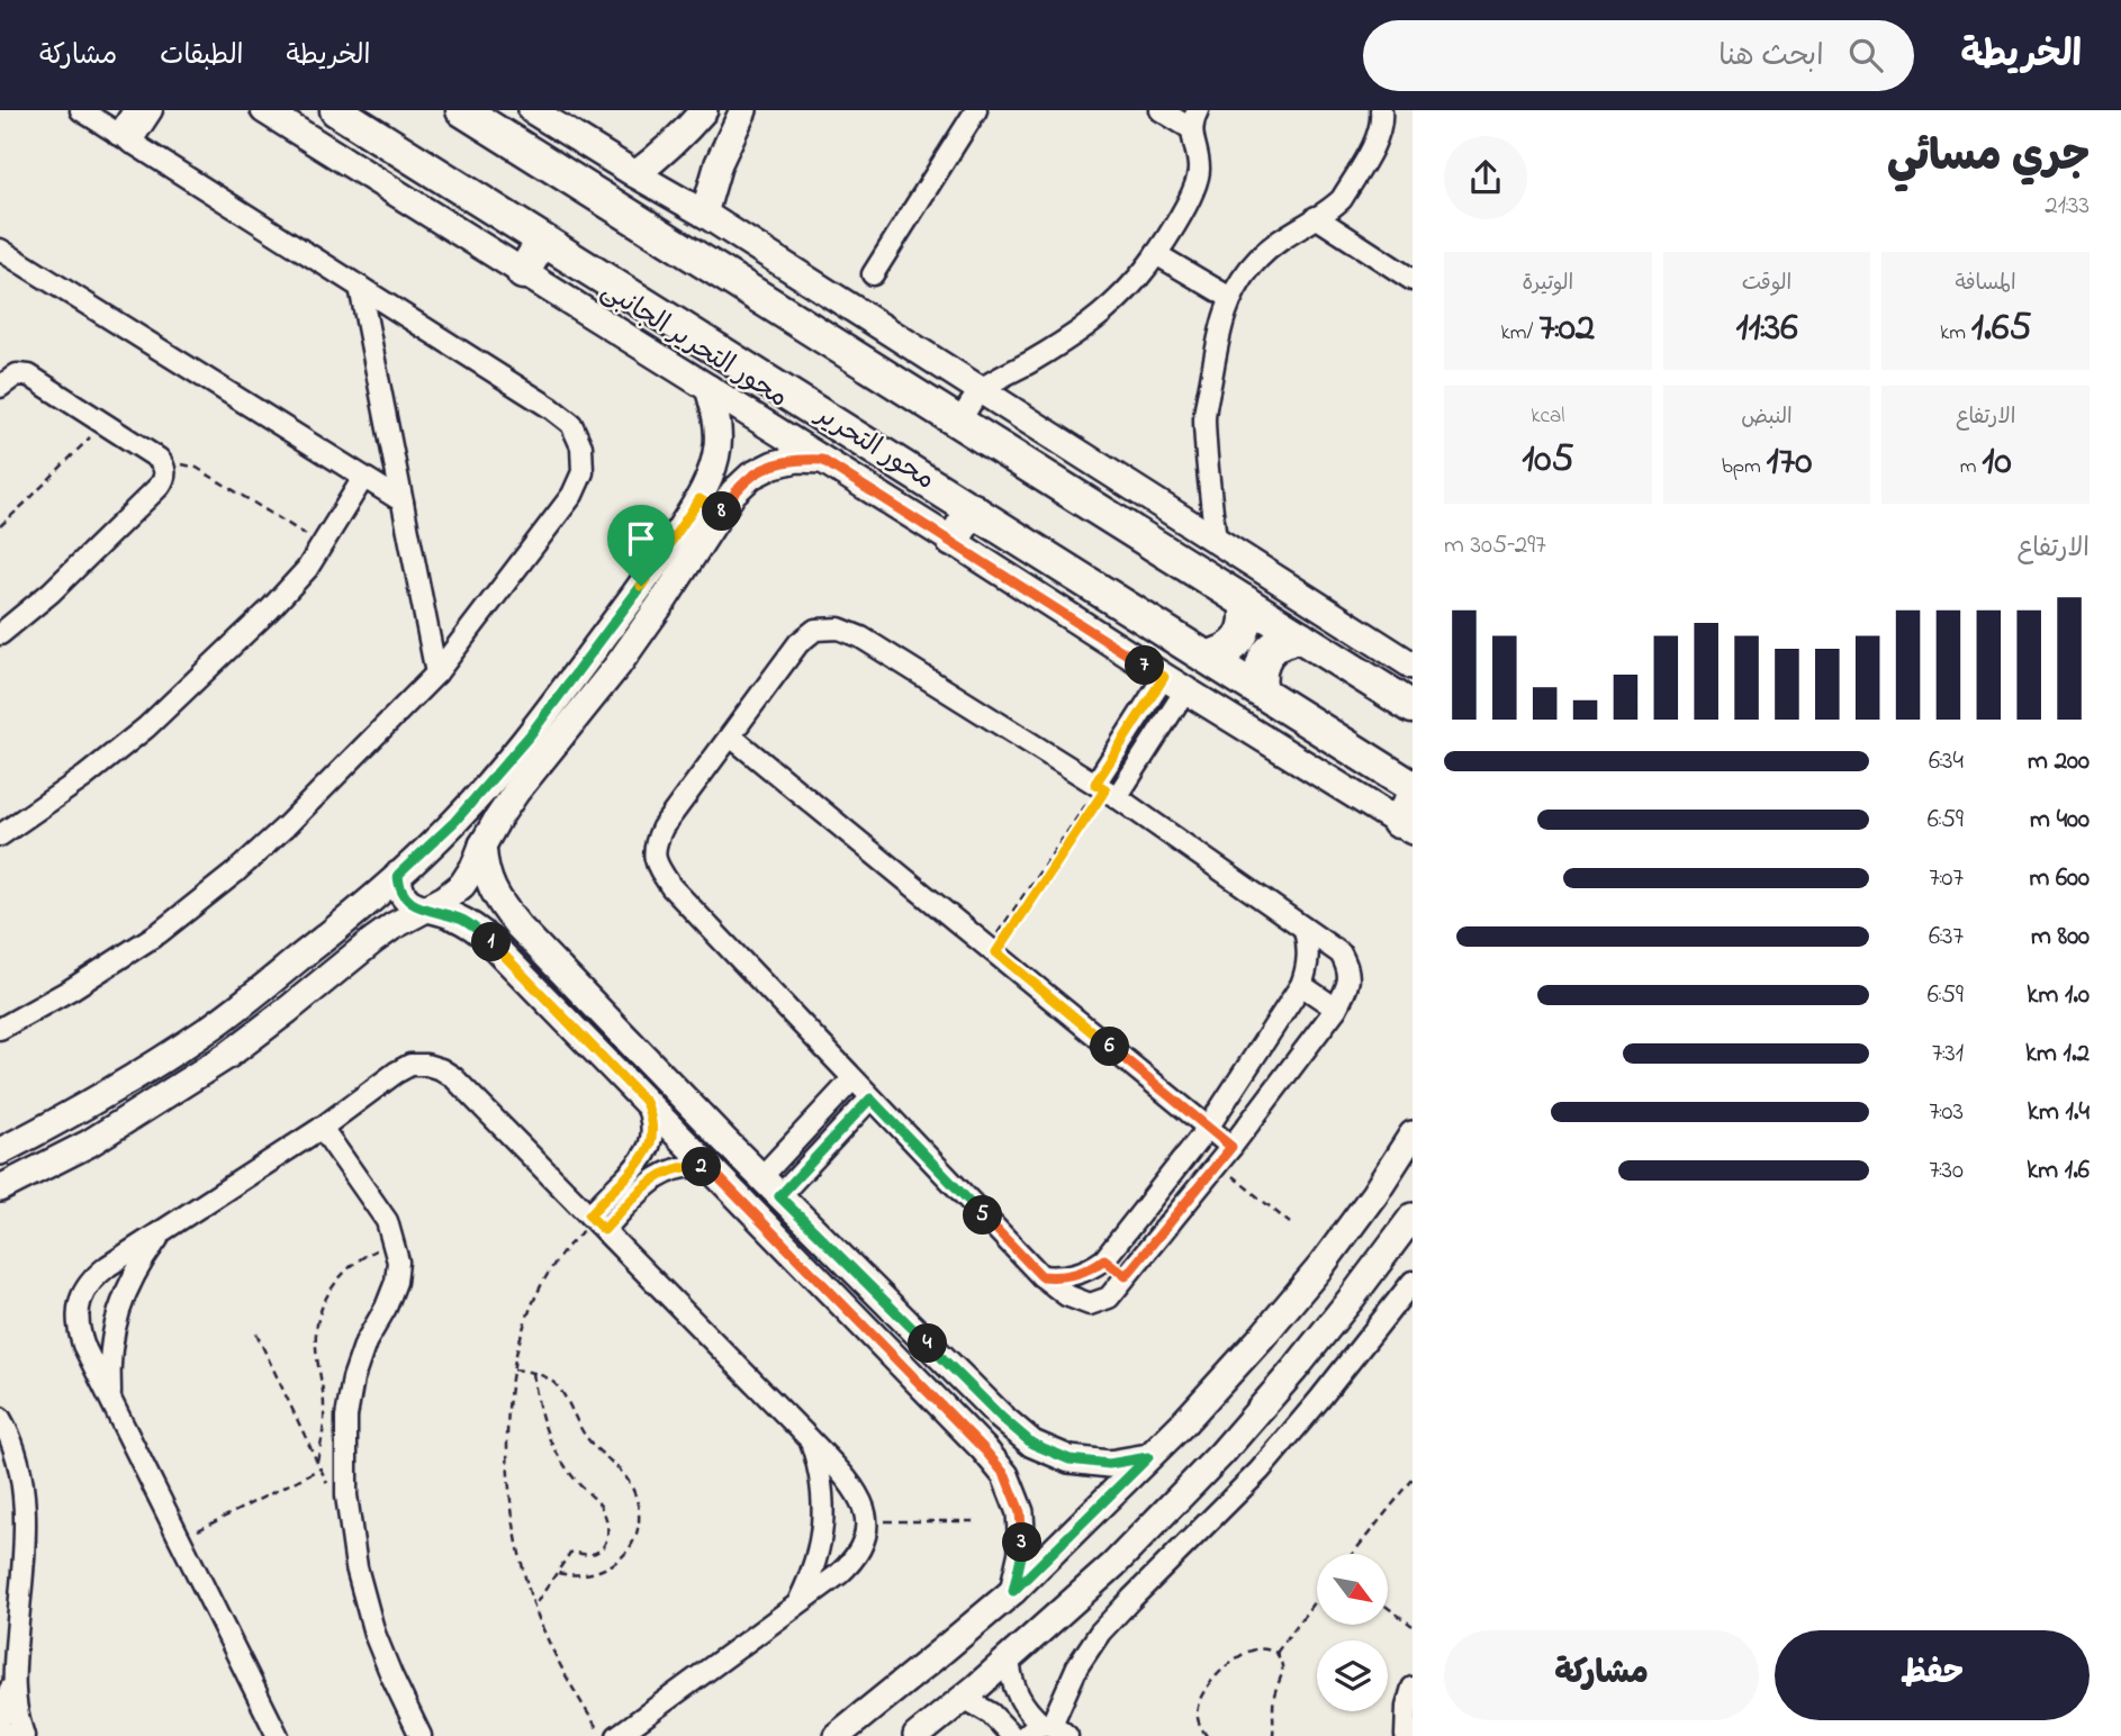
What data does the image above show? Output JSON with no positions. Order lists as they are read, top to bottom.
{
  "streets": {
    "main road": ["محور التحرير"],
    "street": ["محور التحرير الجانبى"]
  },
  "north": "bottom right",
  "page": {
    "header": "الخريطة",
    "search": "ابحث هنا",
    "nav": ["الخريطة", "الطبقات", "مشاركة"],
    "heading": ["جري مسائي", "21:33"],
    "stats": [
      ["المسافة", "1.65 km"],
      ["الوقت", "11:36"],
      ["الوتيرة", "7:02 /km"],
      ["الارتفاع", "10 m"],
      ["النبض", "170 bpm"],
      ["kcal", "105"]
    ],
    "pins": [
      "8",
      "7",
      "1",
      "6",
      "2",
      "5",
      "4",
      "3"
    ],
    "chart": ["الارتفاع", "297–305 m"],
    "list": [
      {
        "name": "200 m",
        "note": "6:34"
      },
      {
        "name": "400 m",
        "note": "6:59"
      },
      {
        "name": "600 m",
        "note": "7:07"
      },
      {
        "name": "800 m",
        "note": "6:37"
      },
      {
        "name": "1.0 km",
        "note": "6:59"
      },
      {
        "name": "1.2 km",
        "note": "7:31"
      },
      {
        "name": "1.4 km",
        "note": "7:03"
      },
      {
        "name": "1.6 km",
        "note": "7:30"
      }
    ],
    "buttons": ["حفظ", "مشاركة"]
  }
}
